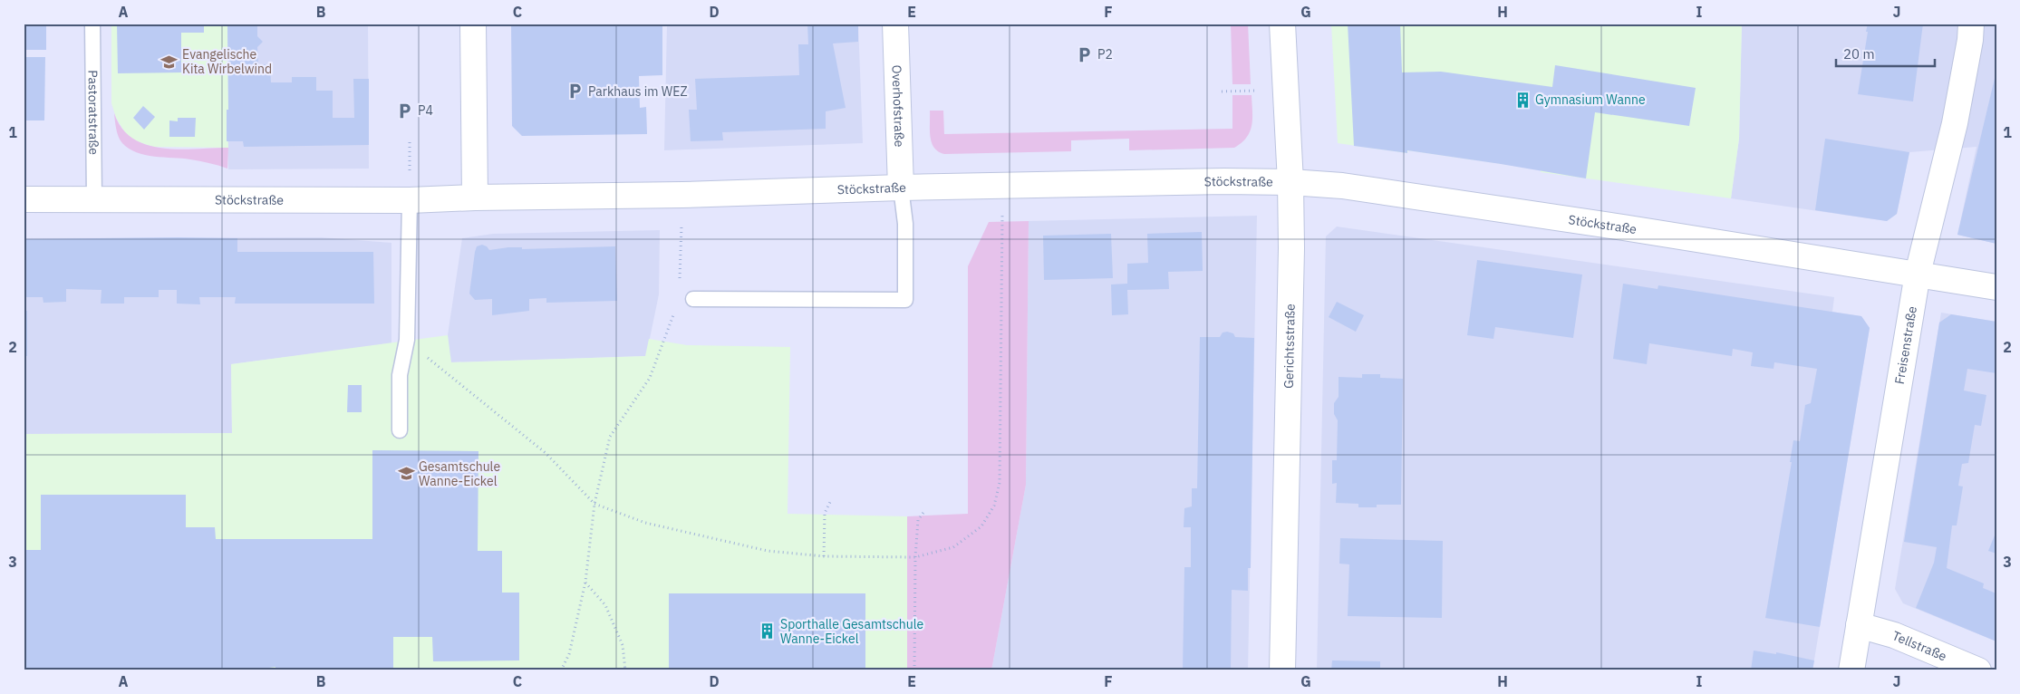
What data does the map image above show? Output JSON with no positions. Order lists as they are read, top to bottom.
{
  "streets": {
    "street": [
      "Overhofstraße",
      "Stöckstraße",
      "Freisenstraße",
      "Gerichtsstraße",
      "Tellstraße"
    ],
    "lane": ["Pastoratstraße"]
  },
  "crossings": [
    ["Overhofstraße", "Stöckstraße"],
    ["Pastoratstraße", "Stöckstraße"],
    ["Stöckstraße", "Freisenstraße"],
    ["Stöckstraße", "Gerichtsstraße"],
    ["Freisenstraße", "Tellstraße"]
  ],
  "places": {
    "parking": ["P2", "Parkhaus im WEZ", "P4"],
    "school or university": ["Evangelische Kita Wirbelwind", "Gesamtschule Wanne-Eickel"],
    "building": ["Gymnasium Wanne", "Sporthalle Gesamtschule Wanne-Eickel"]
  },
  "scale_bar": "20 m",
  "grid": {
    "columns": [
      "A",
      "B",
      "C",
      "D",
      "E",
      "F",
      "G",
      "H",
      "I",
      "J"
    ],
    "rows": ["1", "2", "3"]
  }
}
